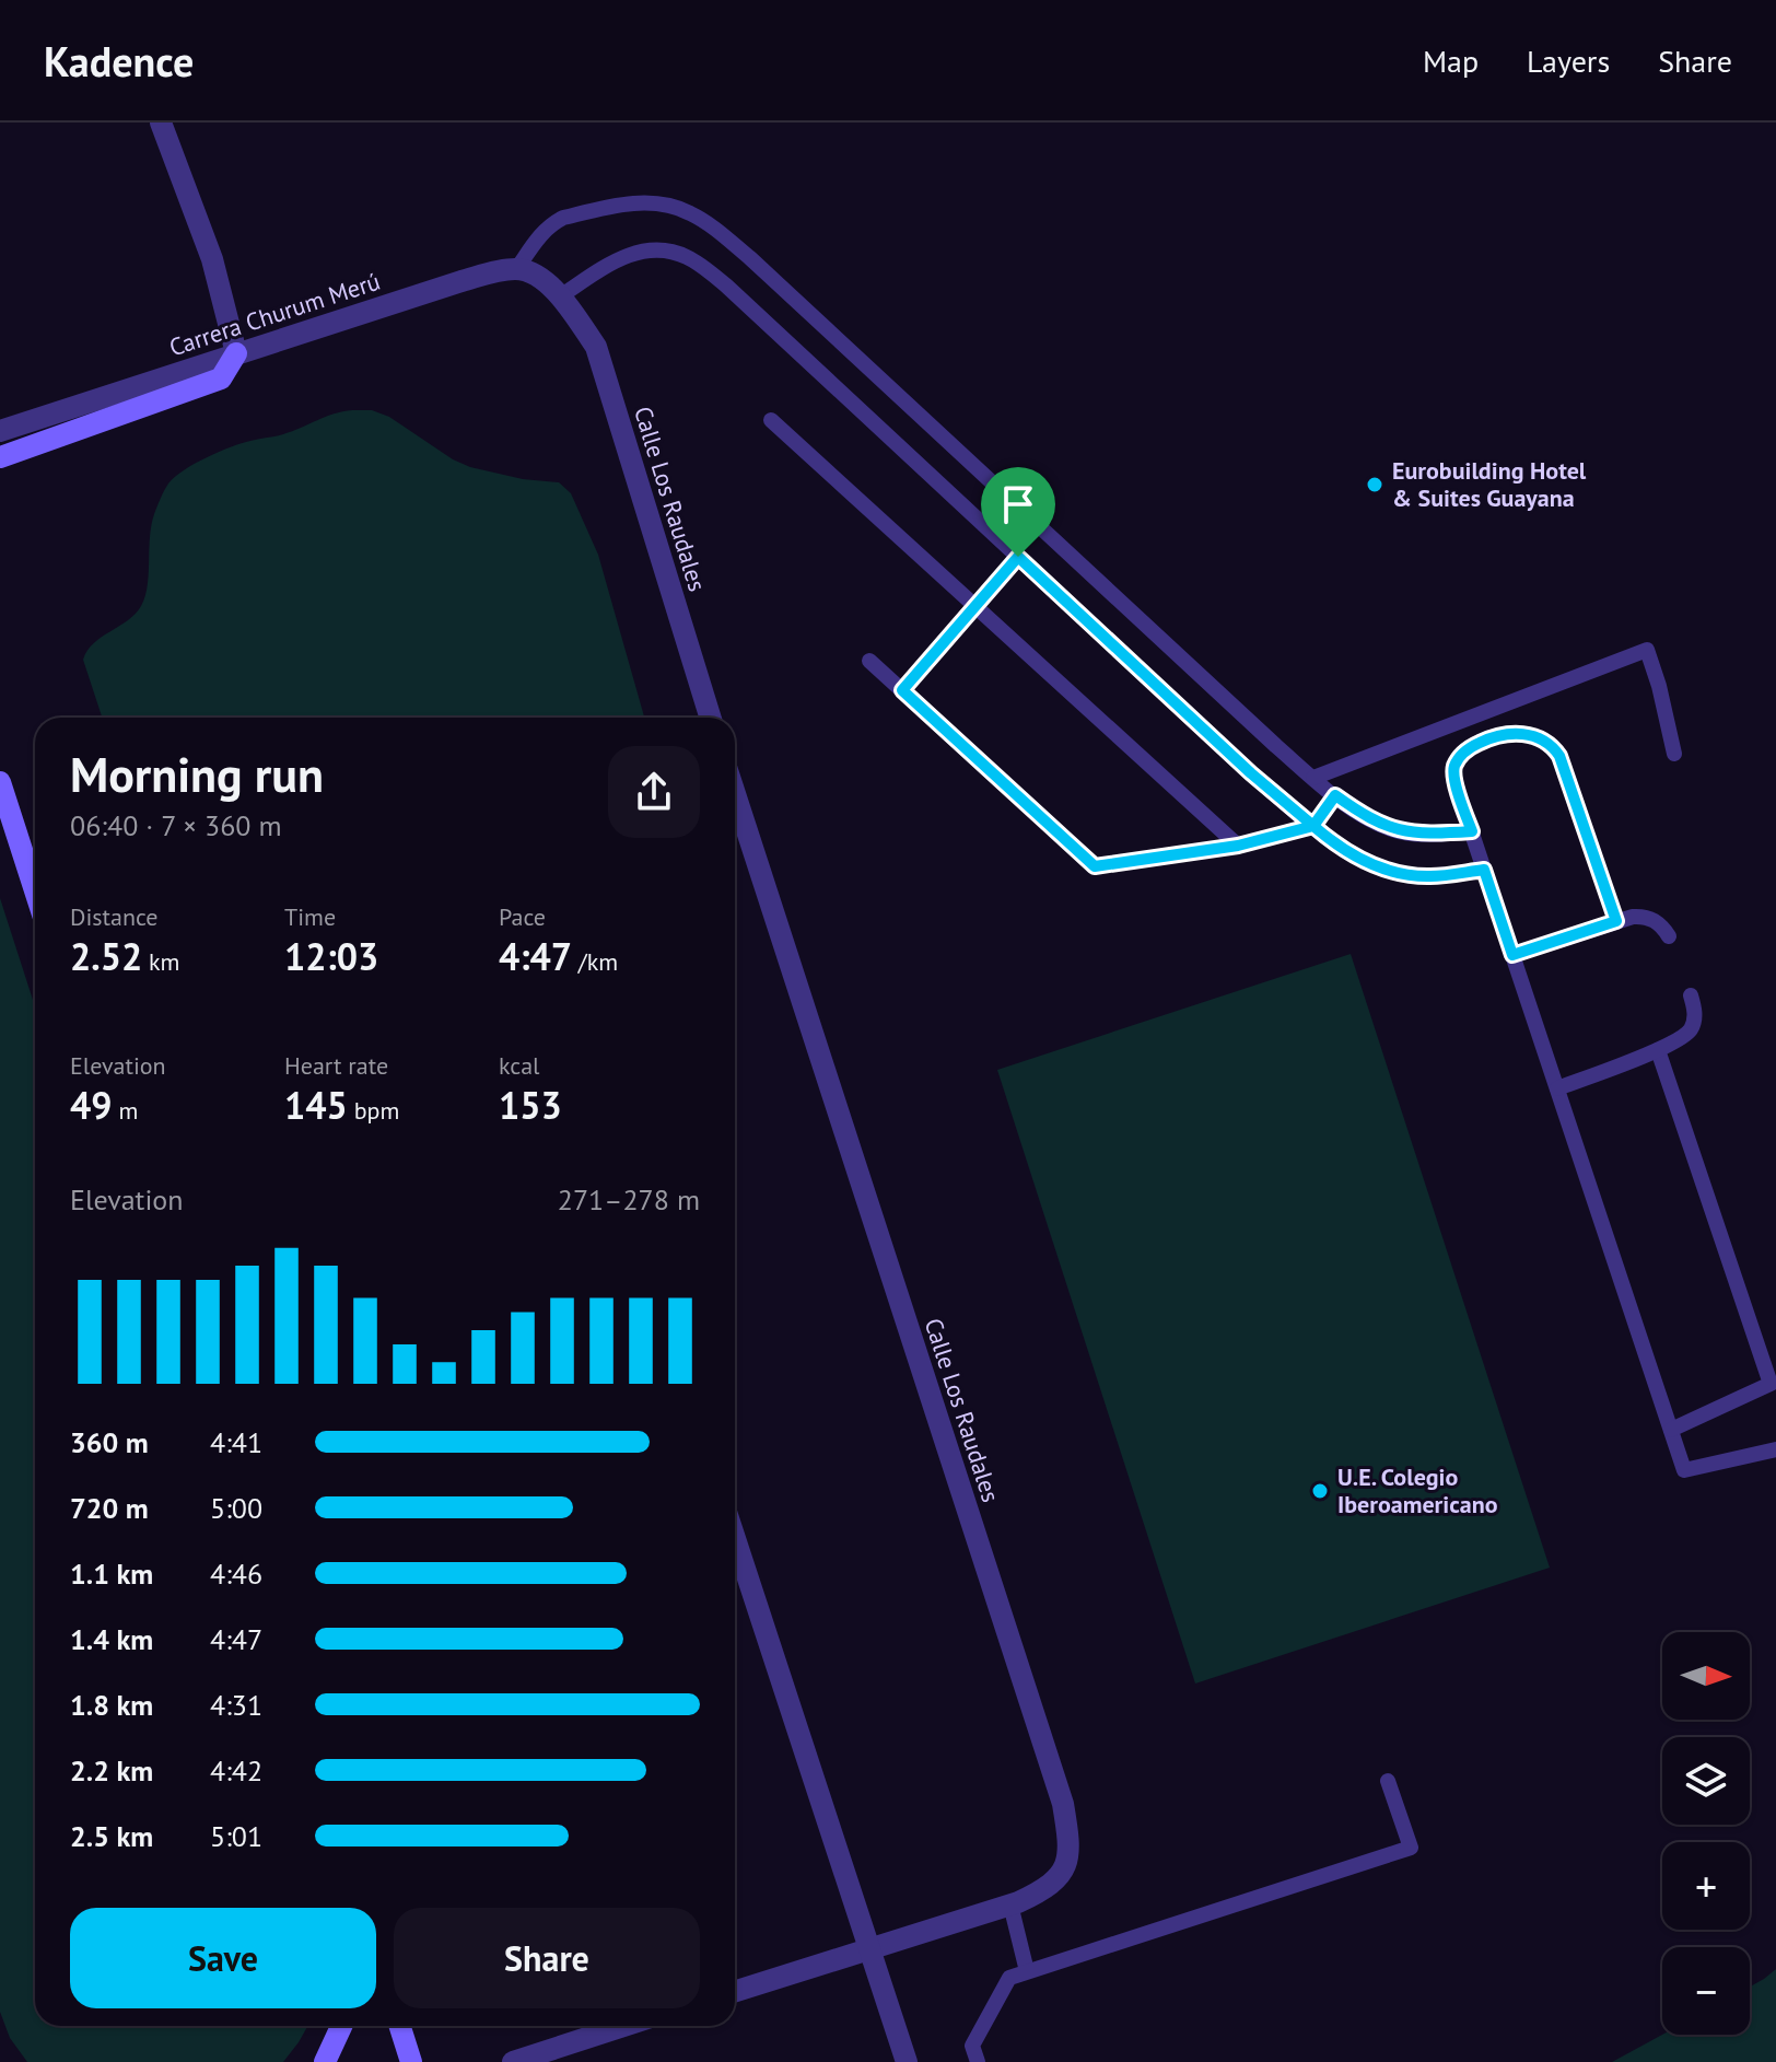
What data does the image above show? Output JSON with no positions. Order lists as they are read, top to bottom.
{
  "streets": {
    "street": ["Carrera Churum Merú", "Calle Los Raudales"]
  },
  "places": ["Eurobuilding Hotel & Suites Guayana", "U.E. Colegio Iberoamericano"],
  "north": "right",
  "page": {
    "header": "Kadence",
    "nav": ["Map", "Layers", "Share"],
    "heading": ["Morning run", "06:40 · 7 × 360 m"],
    "stats": [
      ["Distance", "2.52 km"],
      ["Time", "12:03"],
      ["Pace", "4:47 /km"],
      ["Elevation", "49 m"],
      ["Heart rate", "145 bpm"],
      ["kcal", "153"]
    ],
    "chart": ["Elevation", "271–278 m"],
    "list": [
      {
        "name": "360 m",
        "note": "4:41"
      },
      {
        "name": "720 m",
        "note": "5:00"
      },
      {
        "name": "1.1 km",
        "note": "4:46"
      },
      {
        "name": "1.4 km",
        "note": "4:47"
      },
      {
        "name": "1.8 km",
        "note": "4:31"
      },
      {
        "name": "2.2 km",
        "note": "4:42"
      },
      {
        "name": "2.5 km",
        "note": "5:01"
      }
    ],
    "map_buttons": ["+", "−"],
    "buttons": ["Save", "Share"]
  }
}
